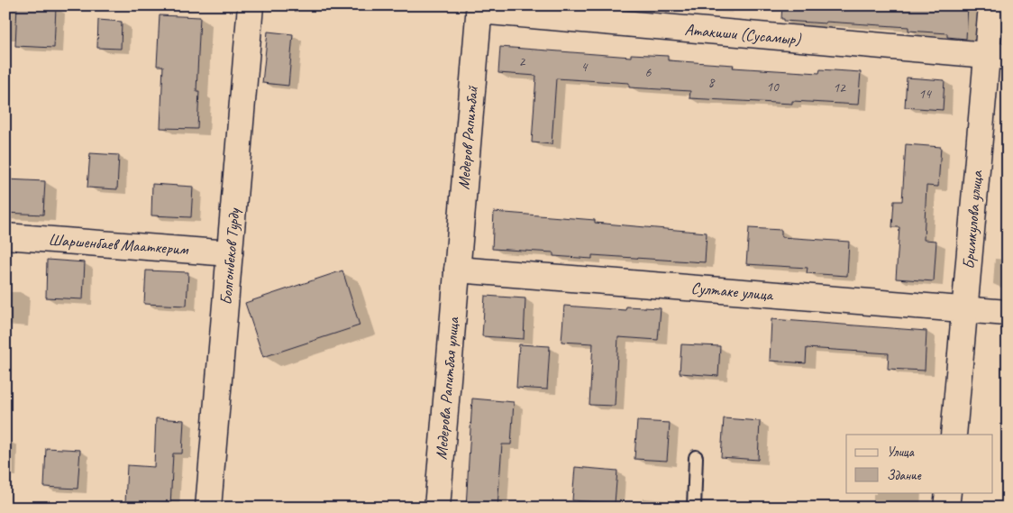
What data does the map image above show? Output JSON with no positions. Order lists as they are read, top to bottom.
{
  "streets": {
    "street": [
      "Атакиши (Сусамыр)",
      "Медеров Рапитбай",
      "Бримкулова улица",
      "Шаршенбаев Мааткерим",
      "Болгонбеков Турду",
      "Султаке улица",
      "Медерова Рапитбая улица"
    ]
  },
  "crossings": [
    ["Атакиши (Сусамыр)", "Медеров Рапитбай"],
    ["Атакиши (Сусамыр)", "Бримкулова улица"],
    ["Медеров Рапитбай", "Султаке улица"],
    ["Медеров Рапитбай", "Медерова Рапитбая улица"],
    ["Бримкулова улица", "Султаке улица"],
    ["Шаршенбаев Мааткерим", "Болгонбеков Турду"],
    ["Султаке улица", "Медерова Рапитбая улица"]
  ],
  "house_numbers": [
    "2",
    "4",
    "6",
    "8",
    "10",
    "12",
    "14"
  ],
  "legend": ["Улица", "Здание"]
}
